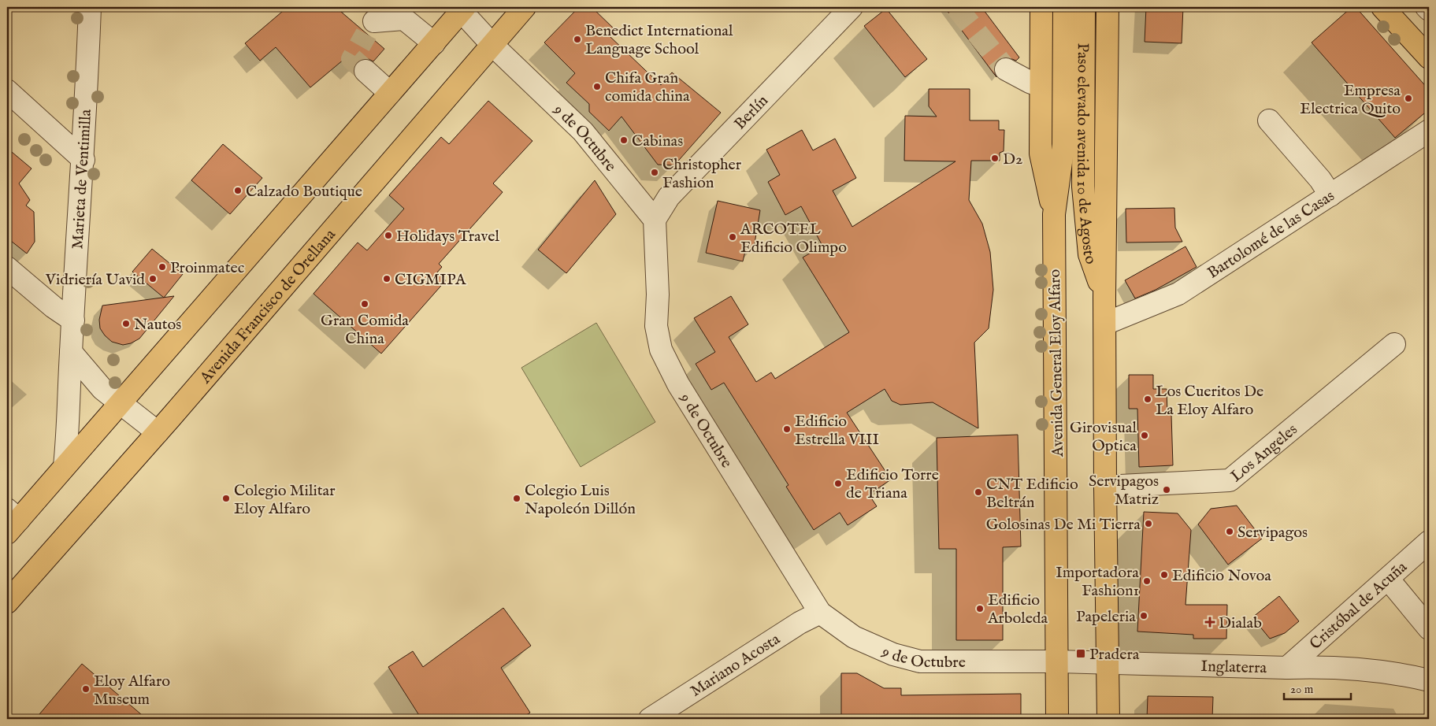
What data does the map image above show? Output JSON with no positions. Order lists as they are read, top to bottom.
{
  "streets": {
    "main road": ["Paso elevado avenida 10 de Agosto", "Avenida Francisco de Orellana", "Avenida General Eloy Alfaro"],
    "street": [
      "Berlín",
      "9 de Octubre",
      "Marieta de Ventimilla",
      "Bartolomé de las Casas",
      "Los Angeles",
      "Cristóbal de Acuña",
      "Mariano Acosta",
      "Inglaterra"
    ]
  },
  "crossings": [
    ["Berlín", "9 de Octubre"],
    ["9 de Octubre", "Avenida Francisco de Orellana"],
    ["9 de Octubre", "Avenida General Eloy Alfaro"],
    ["9 de Octubre", "Mariano Acosta"],
    ["9 de Octubre", "Inglaterra"],
    ["Cristóbal de Acuña", "Inglaterra"]
  ],
  "places": {
    "other": [
      "Benedict International Language School",
      "Chifa Gran comida china",
      "Empresa Electrica Quito",
      "Cabinas",
      "D2",
      "Christopher Fashion",
      "Calzado Boutique",
      "Holidays Travel",
      "ARCOTEL Edificio Olimpo",
      "Proinmatec",
      "Vidriería Uavid",
      "CIGMIPA",
      "Gran Comida China",
      "Nautos",
      "Los Cueritos De La Eloy Alfaro",
      "Edificio Estrella VIII",
      "Girovisual Optica",
      "Edificio Torre de Triana",
      "Servipagos Matriz",
      "CNT Edificio Beltrán",
      "Colegio Militar Eloy Alfaro",
      "Colegio Luis Napoleón Dillón",
      "Golosinas De Mi Tierra",
      "Servipagos",
      "Edificio Novoa",
      "Importadora Fashion1",
      "Edificio Arboleda",
      "Papeleria",
      "Eloy Alfaro Museum"
    ],
    "health": ["Dialab"],
    "transit": ["Pradera"]
  },
  "scale_bar": "20 m"
}
